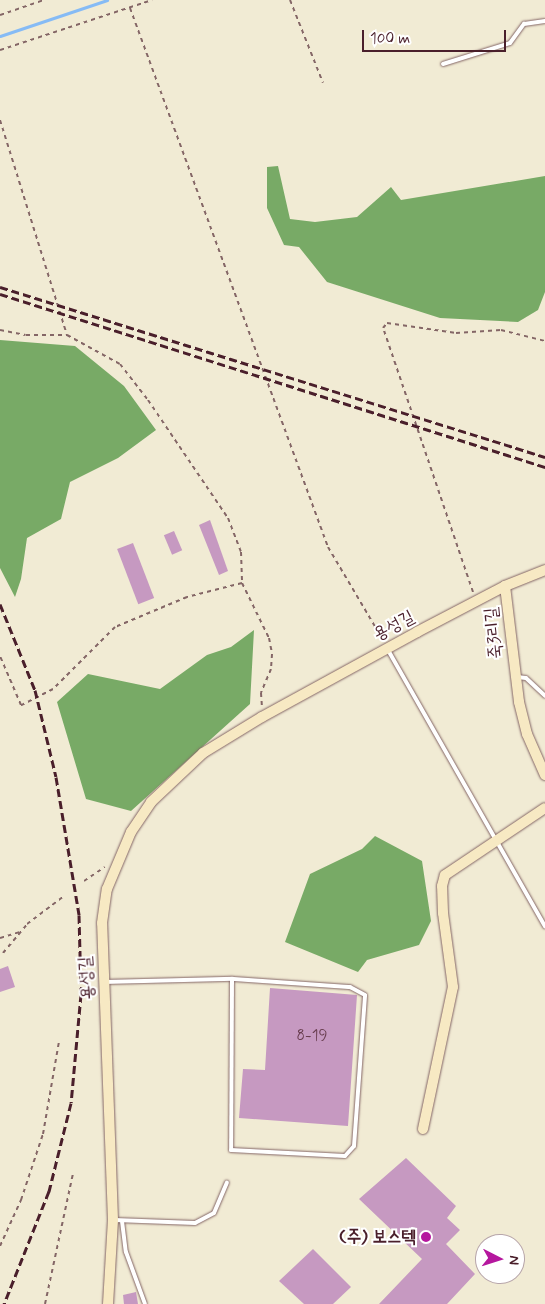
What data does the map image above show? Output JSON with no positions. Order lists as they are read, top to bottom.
{
  "streets": {
    "street": ["용성길", "죽3리길"]
  },
  "crossings": [
    ["용성길", "죽3리길"]
  ],
  "places": ["(주) 보스텍"],
  "house_numbers": ["8-19"],
  "scale_bar": "100 m",
  "north": "right"
}
